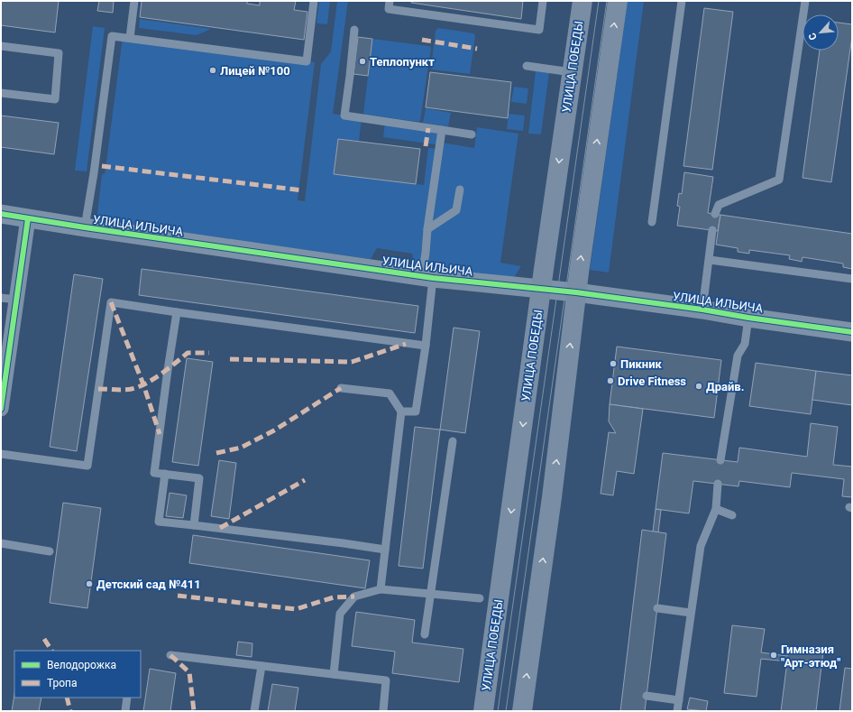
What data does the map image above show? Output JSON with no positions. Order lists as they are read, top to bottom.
{
  "streets": {
    "main road": ["УЛИЦА ПОБЕДЫ"],
    "street": ["УЛИЦА ИЛЬИЧА"]
  },
  "crossings": [
    ["УЛИЦА ПОБЕДЫ", "УЛИЦА ИЛЬИЧА"]
  ],
  "places": [
    "Теплопункт",
    "Лицей №100",
    "Пикник",
    "Drive Fitness",
    "Драйв.",
    "Детский сад №411",
    "Гимназия \"Арт-этюд\""
  ],
  "legend": ["Велодорожка", "Тропа"],
  "north": "bottom left"
}
